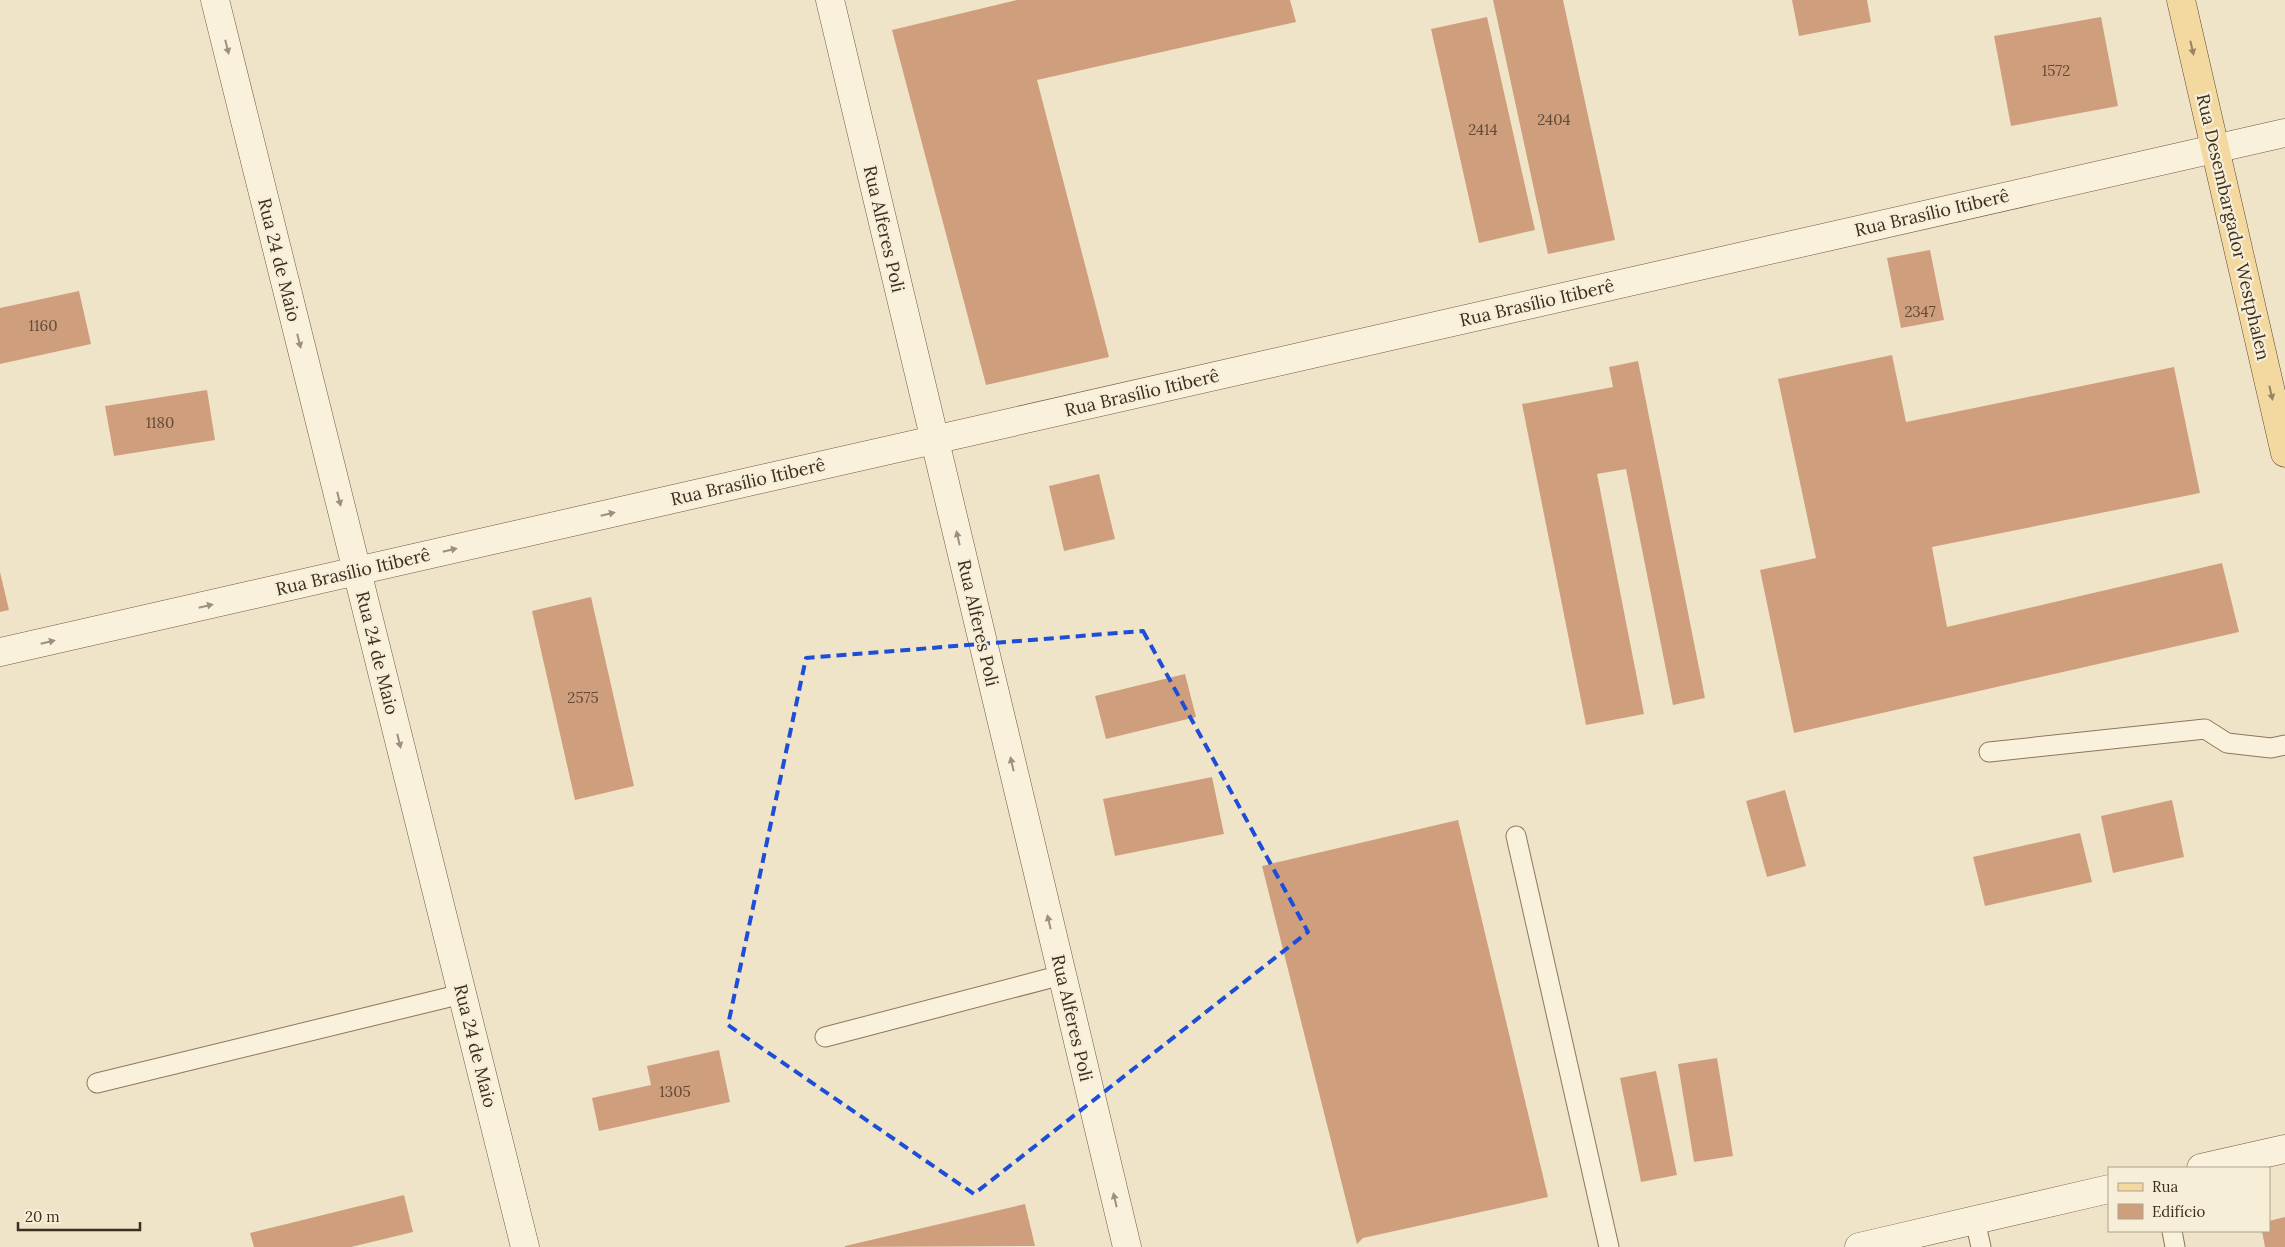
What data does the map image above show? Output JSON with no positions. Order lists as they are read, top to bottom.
{
  "streets": {
    "main road": ["Rua Desembargador Westphalen"],
    "street": ["Rua Brasílio Itiberê", "Rua Alferes Poli", "Rua 24 de Maio"]
  },
  "crossings": [
    ["Rua Brasílio Itiberê", "Rua Desembargador Westphalen"],
    ["Rua Brasílio Itiberê", "Rua Alferes Poli"],
    ["Rua Brasílio Itiberê", "Rua 24 de Maio"]
  ],
  "one_way": [
    "Rua Brasílio Itiberê",
    "Rua Desembargador Westphalen",
    "Rua Alferes Poli",
    "Rua 24 de Maio"
  ],
  "house_numbers": [
    "1572",
    "2404",
    "2414",
    "2347",
    "1160",
    "1180",
    "2575",
    "1305"
  ],
  "legend": ["Rua", "Edifício"],
  "scale_bar": "20 m"
}
